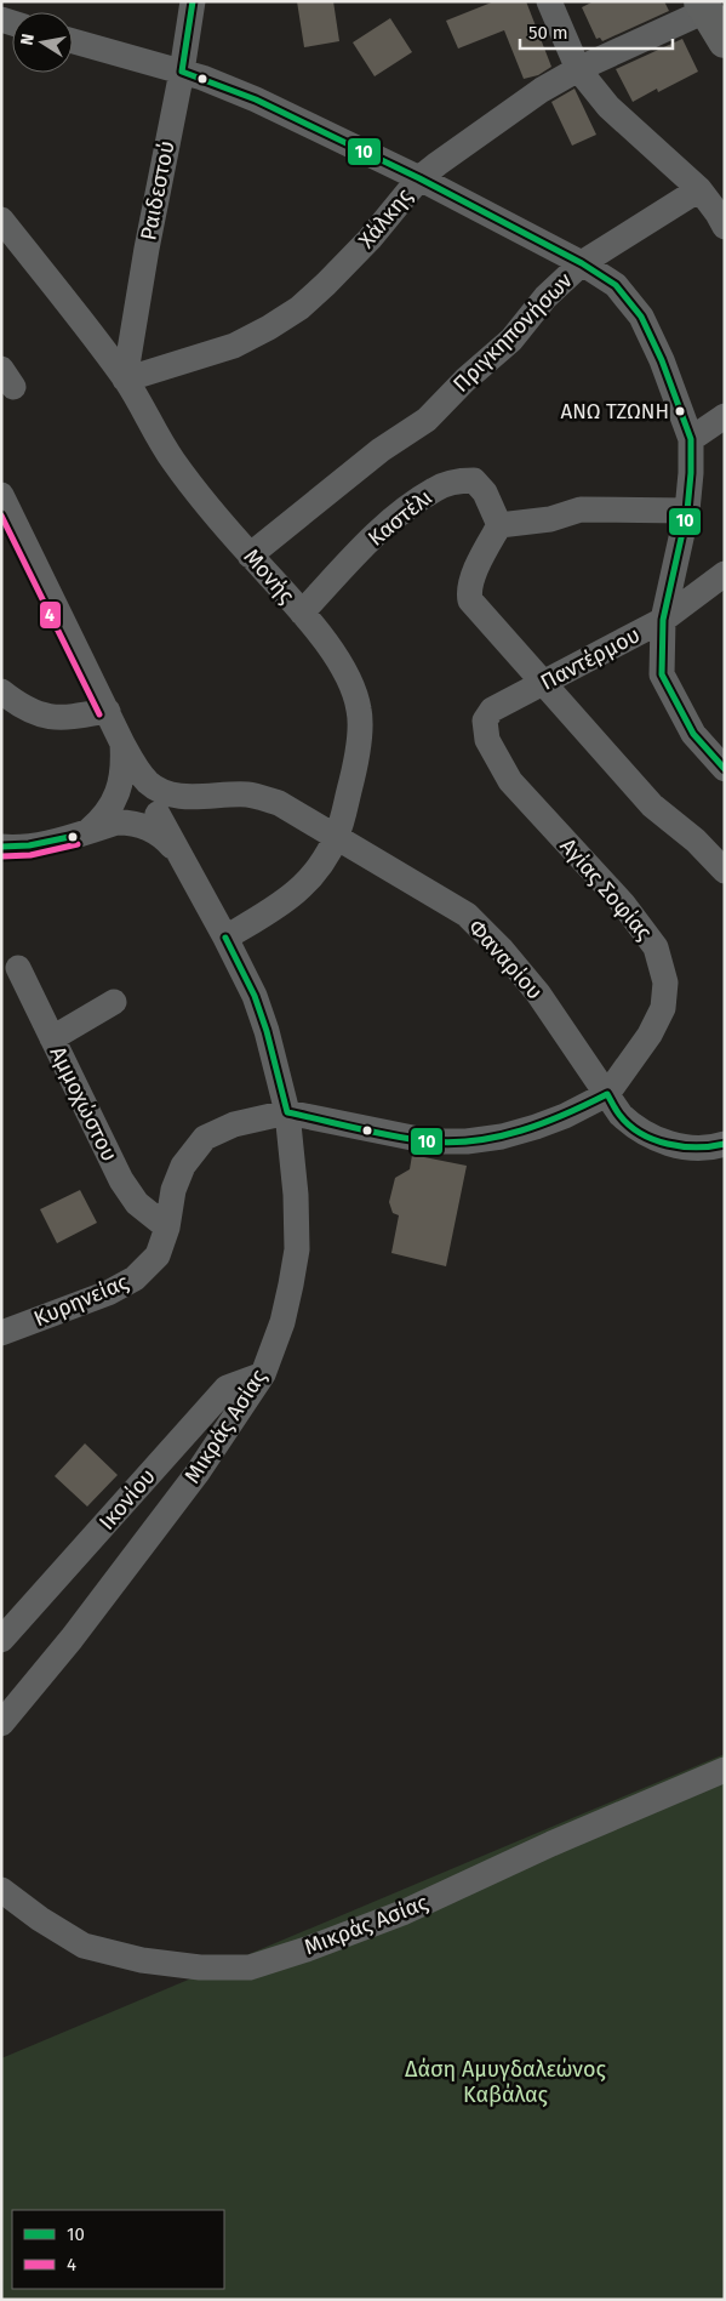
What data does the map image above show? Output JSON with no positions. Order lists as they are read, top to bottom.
{
  "streets": {
    "street": [
      "Ραιδεστού",
      "Χάλκης",
      "Πριγκηπονήσων",
      "Καστέλι",
      "Μονής",
      "Παντέρμου",
      "Αγίας Σοφίας",
      "Φαναρίου",
      "Αμμοχώστου",
      "Κυρηνείας",
      "Μικράς Ασίας",
      "Ικονίου"
    ]
  },
  "crossings": [
    ["Ραιδεστού", "Χάλκης"],
    ["Ραιδεστού", "Μονής"],
    ["Χάλκης", "Μονής"],
    ["Πριγκηπονήσων", "Μονής"],
    ["Καστέλι", "Μονής"],
    ["Μονής", "Φαναρίου"],
    ["Μονής", "Μικράς Ασίας"],
    ["Παντέρμου", "Αγίας Σοφίας"],
    ["Αγίας Σοφίας", "Φαναρίου"],
    ["Αγίας Σοφίας", "Κυρηνείας"],
    ["Αγίας Σοφίας", "Μικράς Ασίας"],
    ["Αμμοχώστου", "Κυρηνείας"],
    ["Κυρηνείας", "Μικράς Ασίας"],
    ["Μικράς Ασίας", "Ικονίου"]
  ],
  "parks": ["Δάση Αμυγδαλεώνος Καβάλας"],
  "places": ["ΑΝΩ ΤΖΩΝΗ"],
  "lines": ["transit line 10", "transit line 4"],
  "legend": ["10", "4"],
  "scale_bar": "50 m",
  "north": "left"
}
